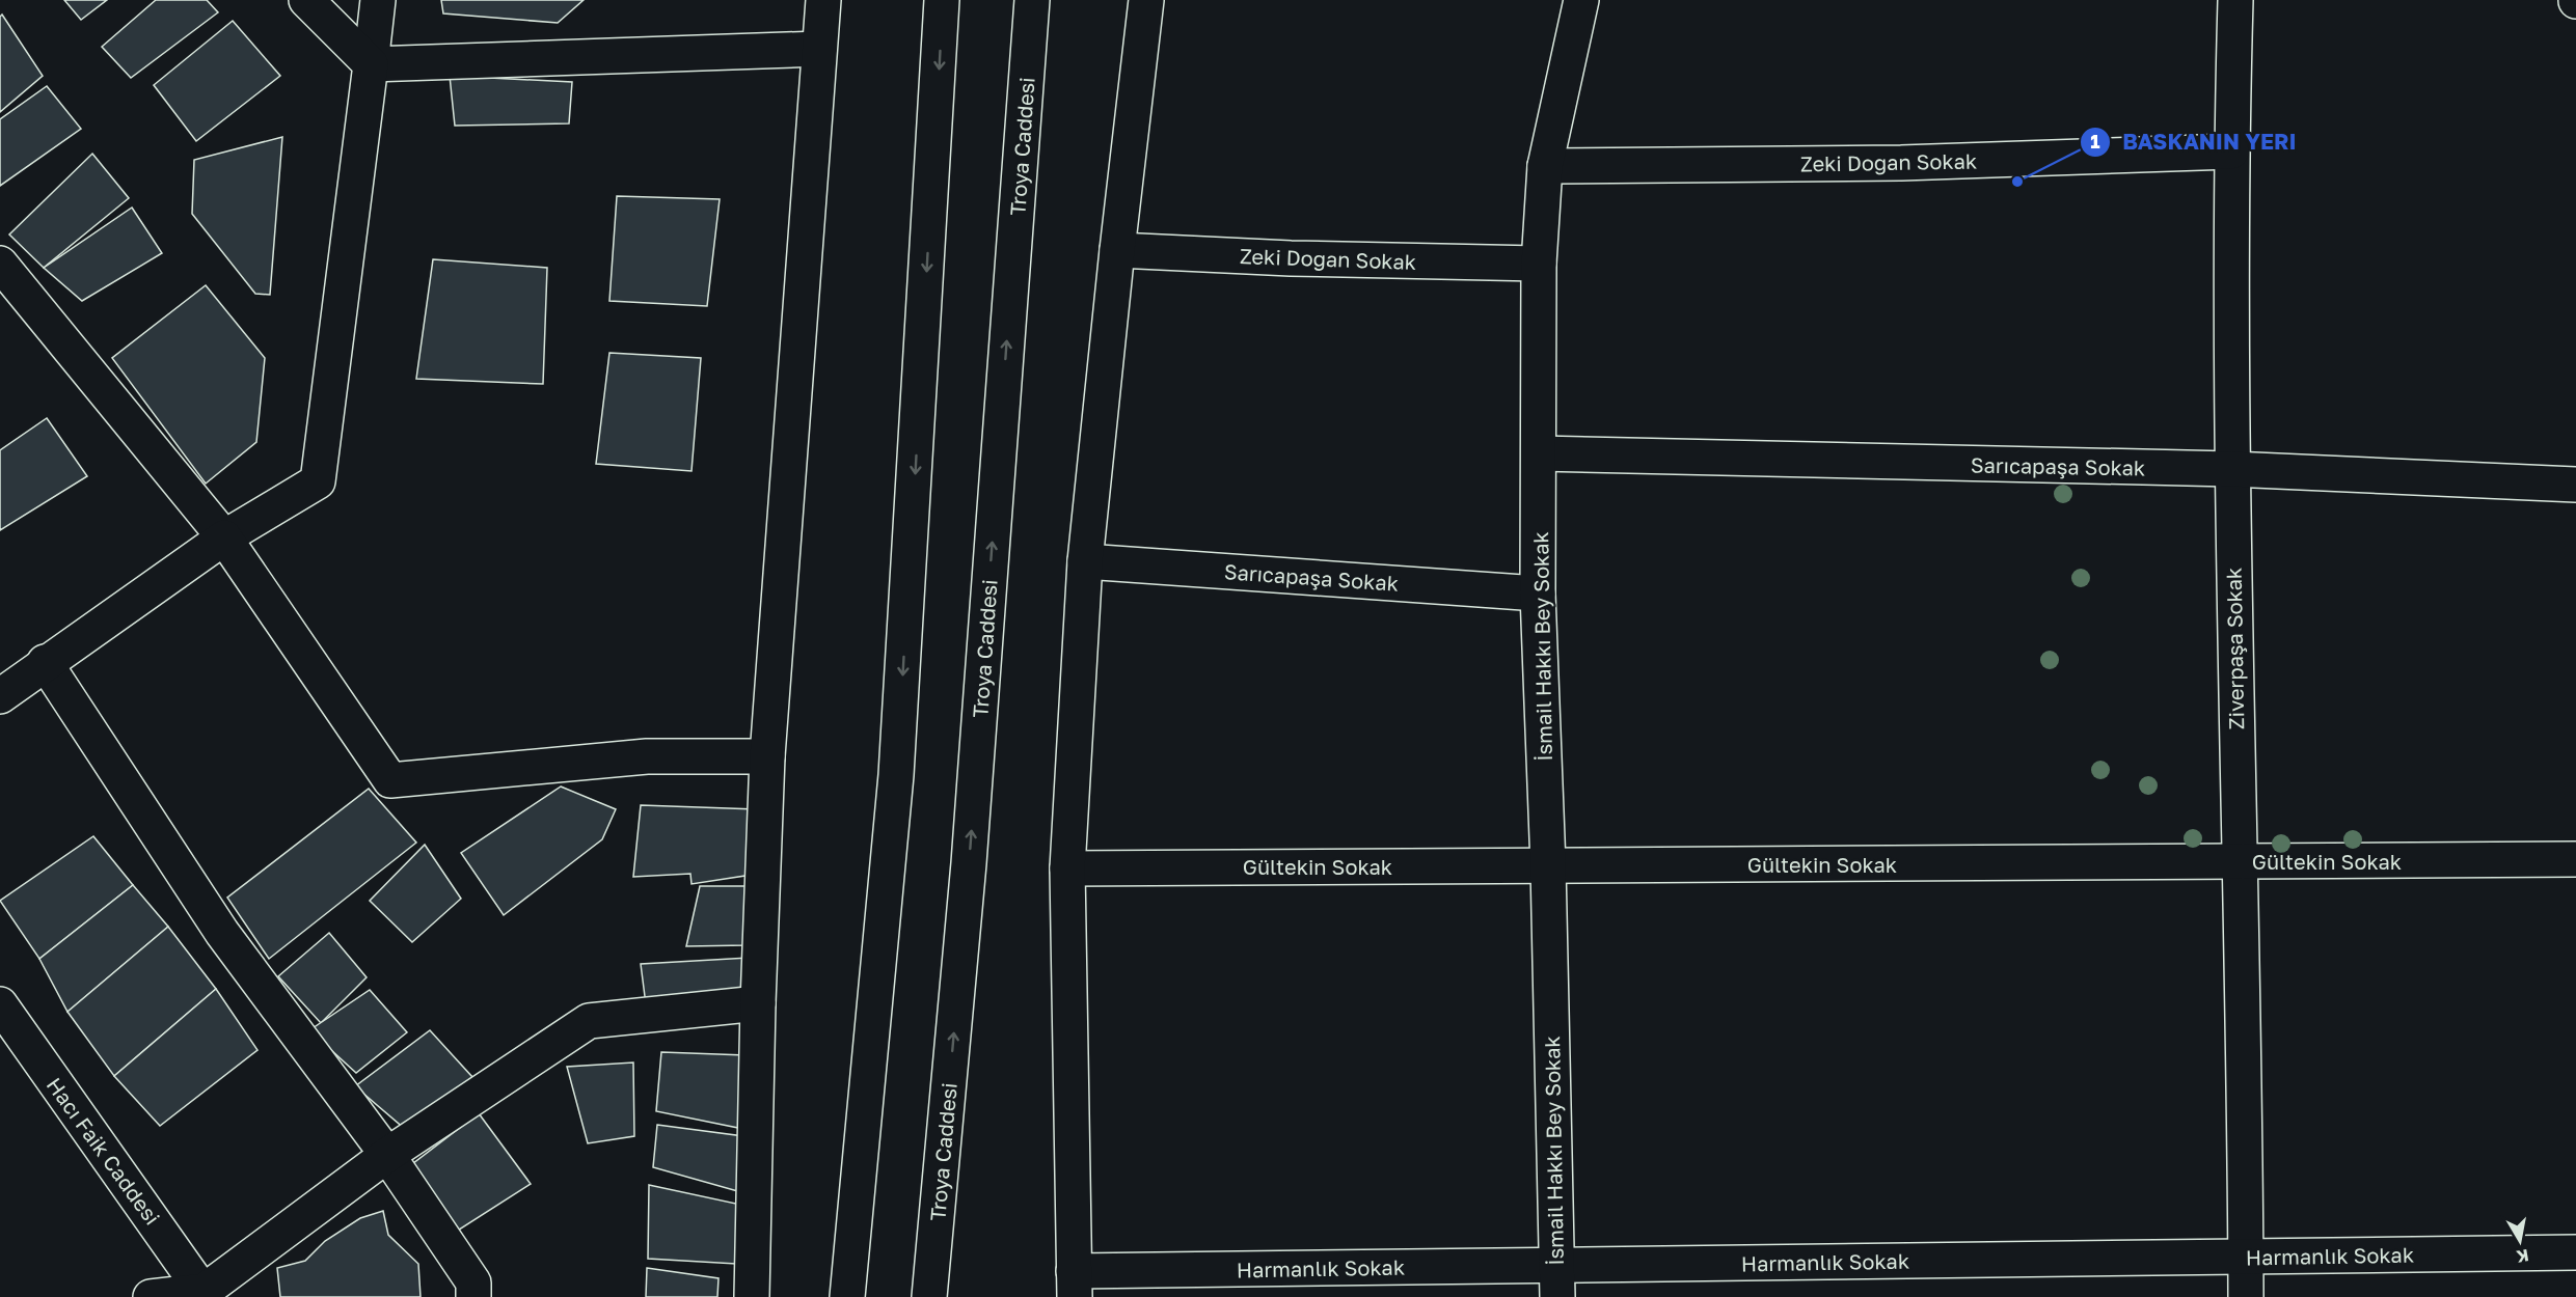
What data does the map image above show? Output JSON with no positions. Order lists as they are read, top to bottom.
{
  "streets": {
    "street": [
      "Troya Caddesi",
      "Zeki Doğan Sokak",
      "Sarıcapaşa Sokak",
      "İsmail Hakkı Bey Sokak",
      "Ziverpaşa Sokak",
      "Gültekin Sokak",
      "Hacı Faik Caddesi",
      "Harmanlık Sokak"
    ]
  },
  "crossings": [
    ["Zeki Doğan Sokak", "İsmail Hakkı Bey Sokak"],
    ["Zeki Doğan Sokak", "Ziverpaşa Sokak"],
    ["Sarıcapaşa Sokak", "İsmail Hakkı Bey Sokak"],
    ["Sarıcapaşa Sokak", "Ziverpaşa Sokak"],
    ["İsmail Hakkı Bey Sokak", "Gültekin Sokak"],
    ["İsmail Hakkı Bey Sokak", "Harmanlık Sokak"],
    ["Ziverpaşa Sokak", "Gültekin Sokak"],
    ["Ziverpaşa Sokak", "Harmanlık Sokak"]
  ],
  "places": ["BASKANIN YERI"],
  "north": "bottom"
}
